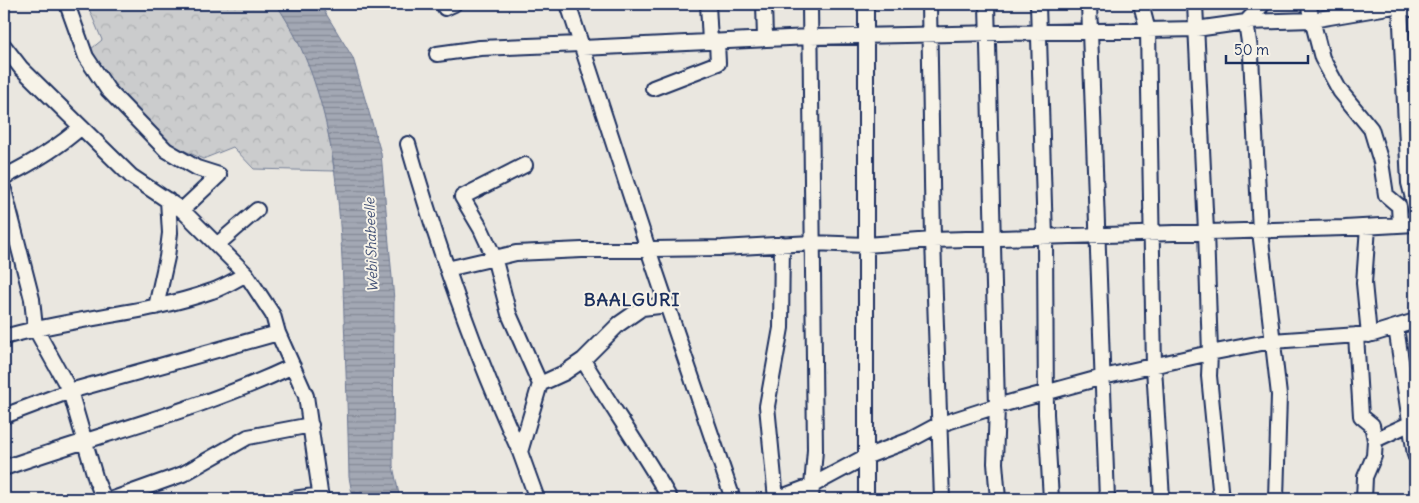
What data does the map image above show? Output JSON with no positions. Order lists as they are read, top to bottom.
{
  "districts": ["BAALGURI"],
  "water": ["Webi Shabeelle"],
  "scale_bar": "50 m"
}
